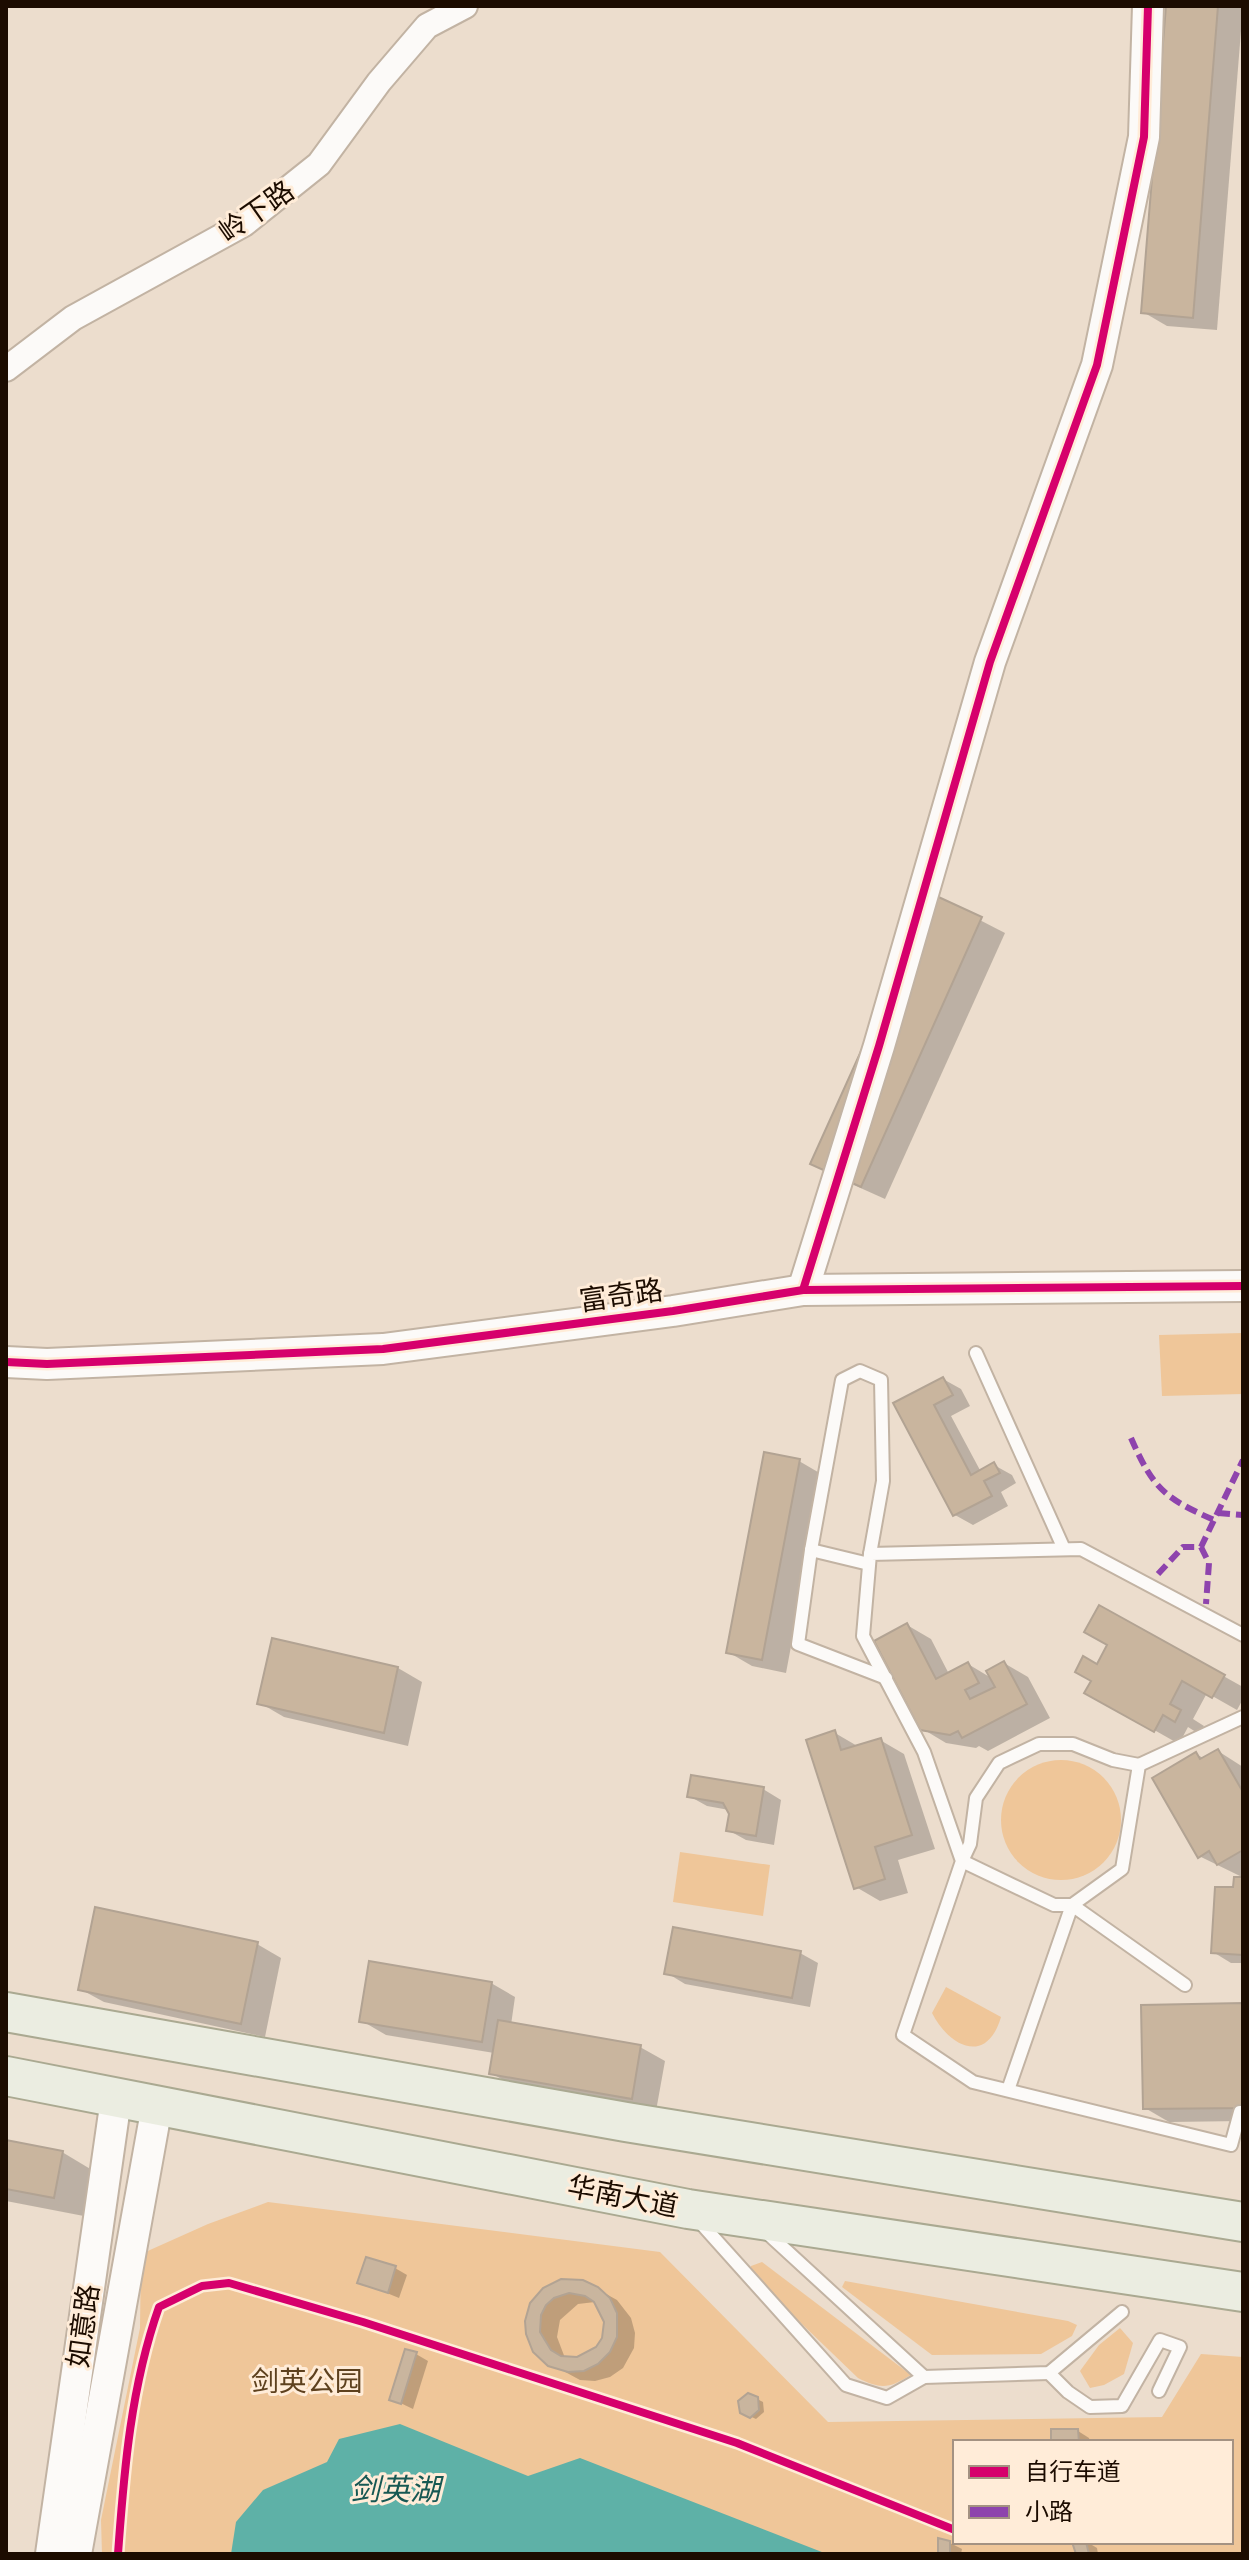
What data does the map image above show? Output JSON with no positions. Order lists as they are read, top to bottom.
{
  "streets": {
    "main road": ["华南大道"],
    "street": ["岭下路", "富奇路", "如意路"]
  },
  "crossings": [
    ["华南大道", "如意路"]
  ],
  "water": ["剑英湖"],
  "parks": ["剑英公园"],
  "legend": ["自行车道", "小路"]
}
